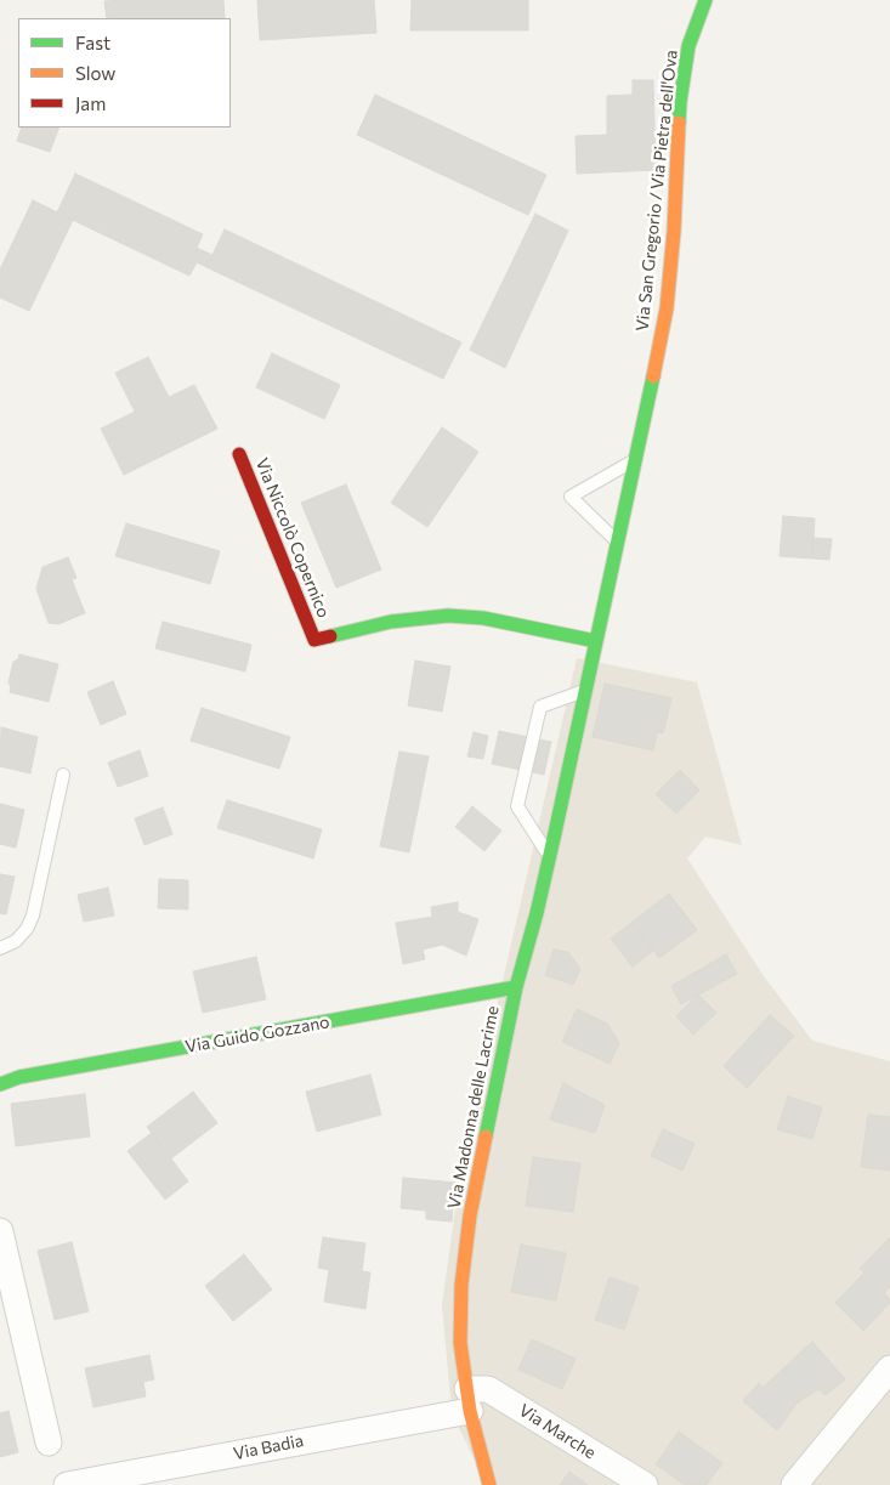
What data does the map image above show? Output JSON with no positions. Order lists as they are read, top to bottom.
{
  "streets": {
    "main road": [
      "Via San Gregorio / Via Pietra dell'Ova",
      "Via Niccolò Copernico",
      "Via Guido Gozzano",
      "Via Madonna delle Lacrime"
    ],
    "street": ["Via Marche", "Via Badia"]
  },
  "crossings": [
    ["Via San Gregorio / Via Pietra dell'Ova", "Via Niccolò Copernico"],
    ["Via San Gregorio / Via Pietra dell'Ova", "Via Madonna delle Lacrime"],
    ["Via Niccolò Copernico", "Via Madonna delle Lacrime"],
    ["Via Guido Gozzano", "Via Madonna delle Lacrime"],
    ["Via Madonna delle Lacrime", "Via Marche"],
    ["Via Madonna delle Lacrime", "Via Badia"],
    ["Via Marche", "Via Badia"]
  ],
  "legend": ["Fast", "Slow", "Jam"]
}
